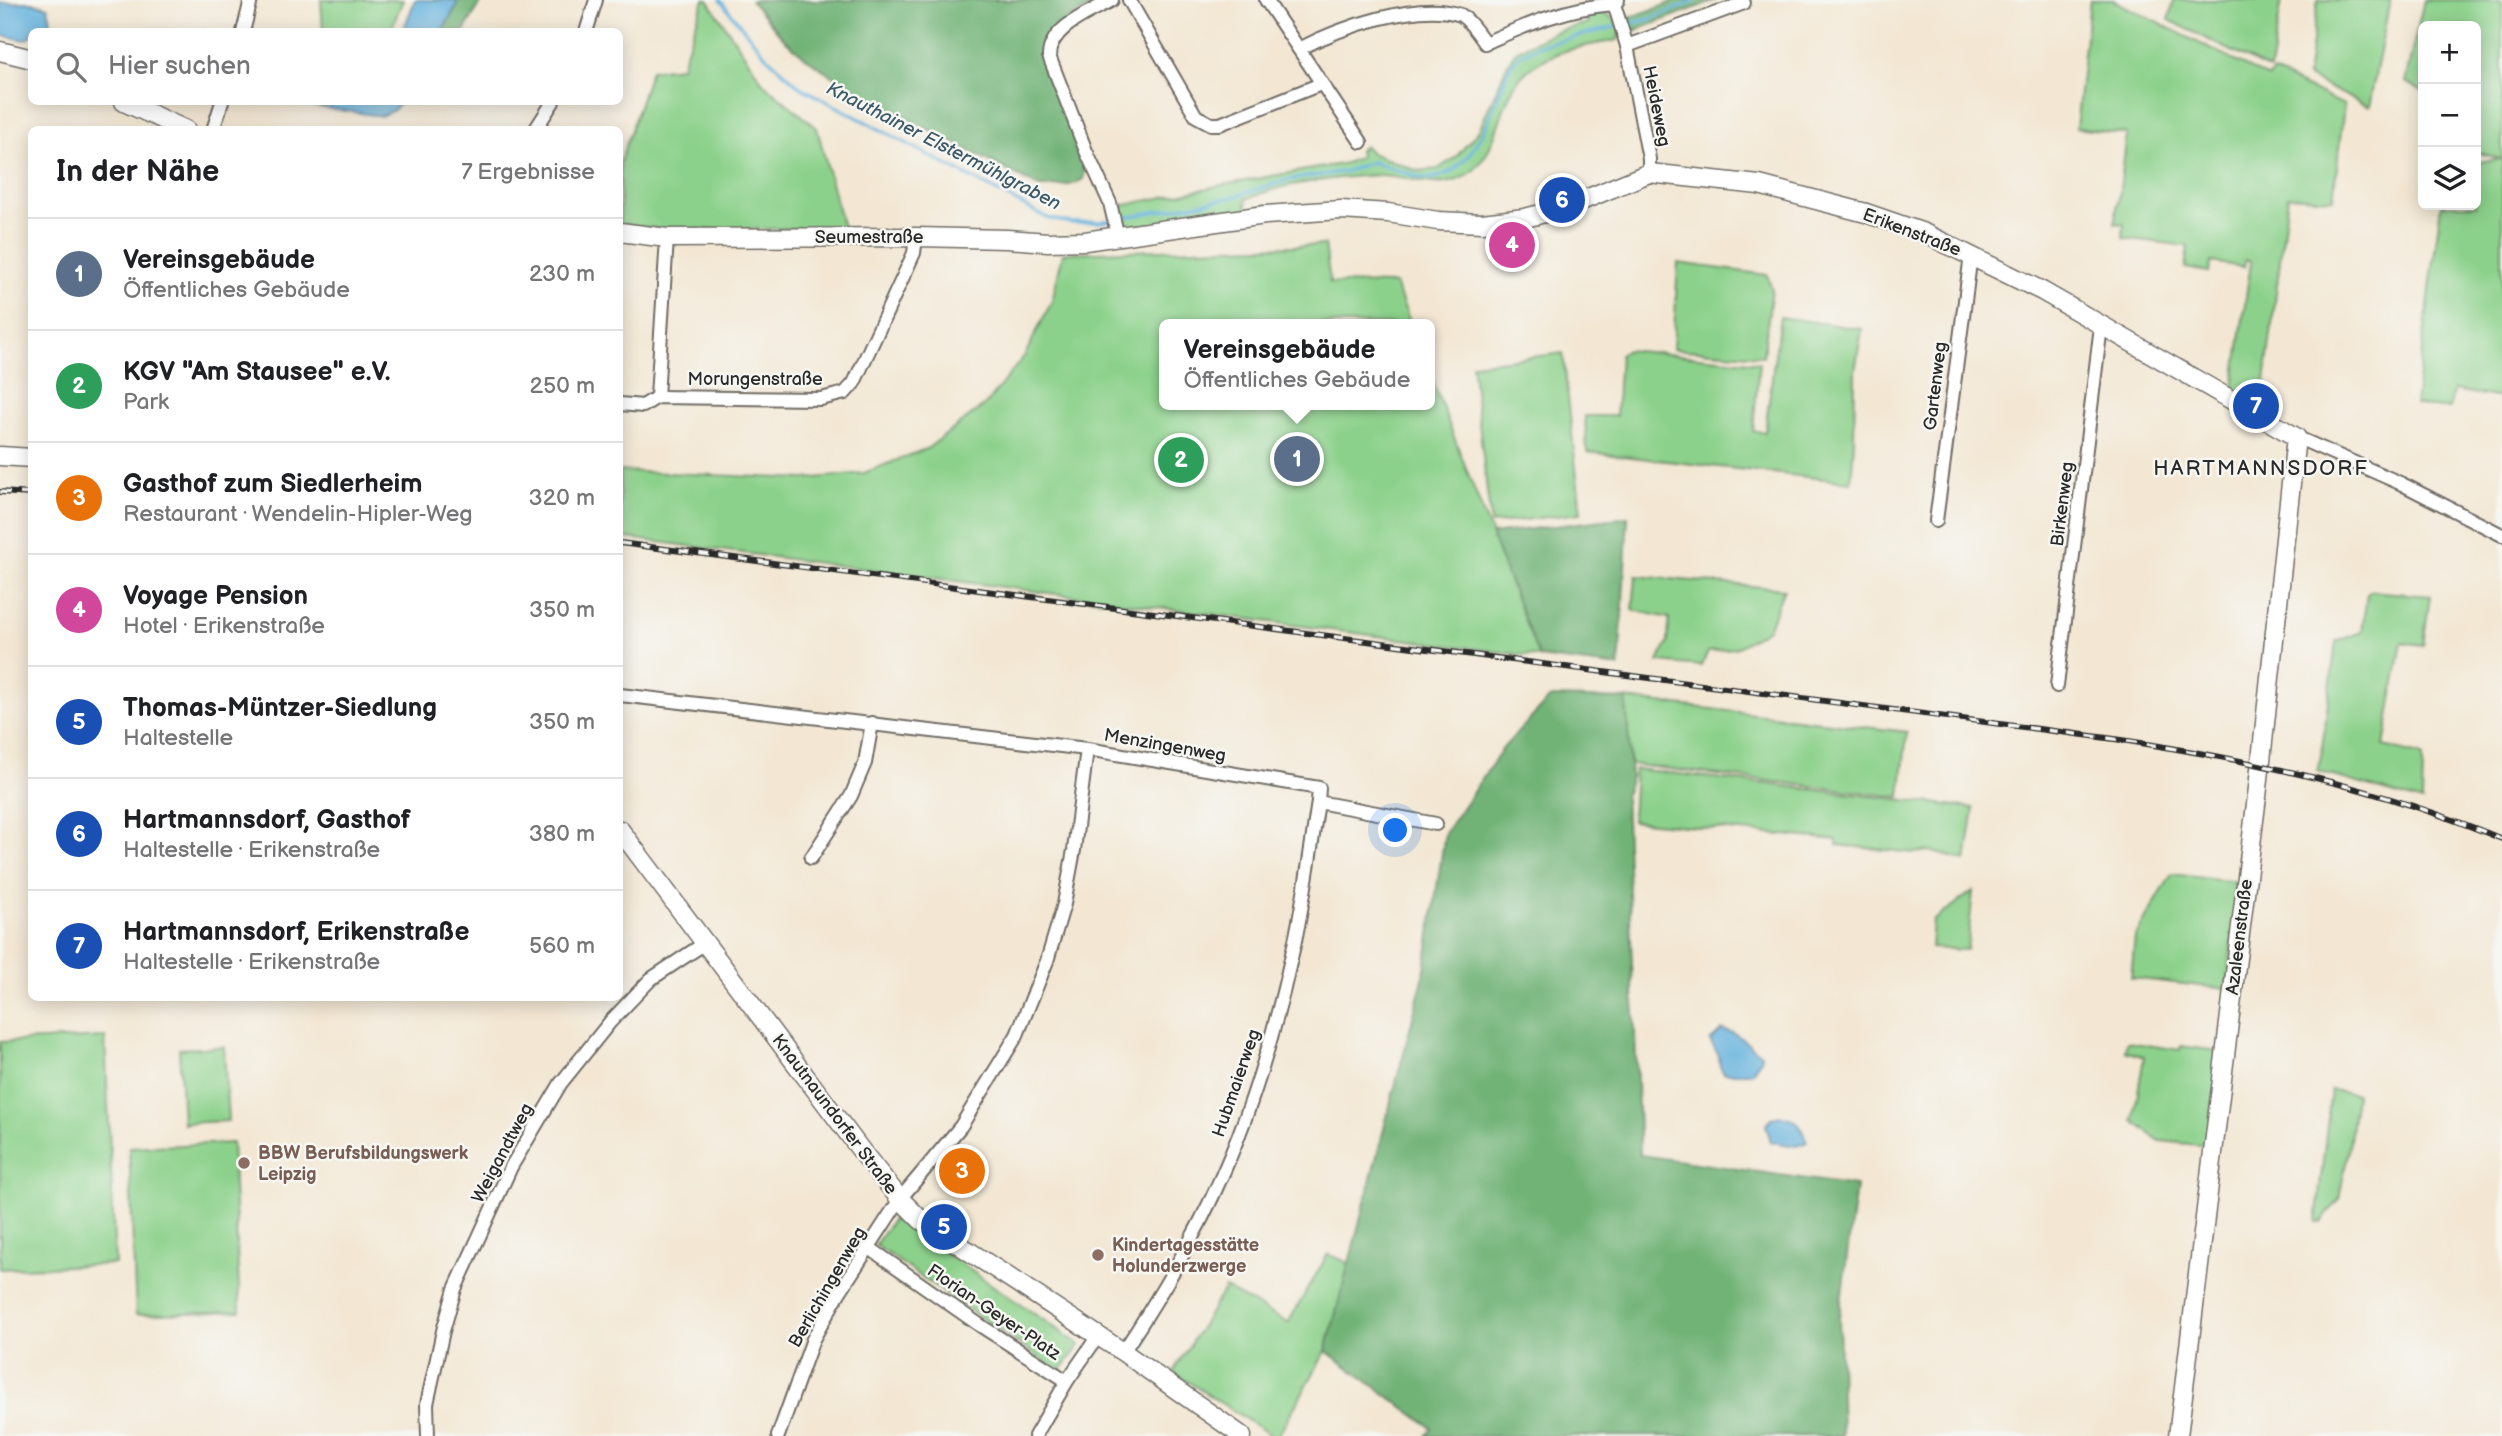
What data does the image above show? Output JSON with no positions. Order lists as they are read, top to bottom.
{
  "streets": {
    "street": [
      "Heideweg",
      "Erikenstraße",
      "Seumestraße",
      "Morungenstraße",
      "Gartenweg",
      "Birkenweg",
      "Menzingenweg",
      "Azaleenstraße",
      "Hubmaierweg",
      "Knautnaundorfer Straße",
      "Weigandtweg",
      "Berlichingenweg",
      "Florian-Geyer-Platz"
    ]
  },
  "crossings": [
    ["Heideweg", "Erikenstraße"],
    ["Erikenstraße", "Seumestraße"],
    ["Erikenstraße", "Gartenweg"],
    ["Erikenstraße", "Birkenweg"],
    ["Erikenstraße", "Azaleenstraße"],
    ["Seumestraße", "Morungenstraße"],
    ["Menzingenweg", "Hubmaierweg"],
    ["Menzingenweg", "Berlichingenweg"],
    ["Hubmaierweg", "Knautnaundorfer Straße"],
    ["Knautnaundorfer Straße", "Weigandtweg"],
    ["Knautnaundorfer Straße", "Berlichingenweg"],
    ["Berlichingenweg", "Florian-Geyer-Platz"]
  ],
  "districts": ["HARTMANNSDORF"],
  "water": ["Knauthainer Elstermühlgraben"],
  "places": ["BBW Berufsbildungswerk Leipzig", "Kindertagesstätte Holunderzwerge"],
  "page": {
    "map_buttons": ["+", "−"],
    "search": "Hier suchen",
    "heading": ["In der Nähe", "7 Ergebnisse"],
    "pins": [
      "6",
      "4",
      "7",
      "1",
      "2",
      "3",
      "5"
    ],
    "list": [
      {
        "mark": "1",
        "name": "Vereinsgebäude",
        "note": "Öffentliches Gebäude",
        "value": "230 m"
      },
      {
        "mark": "2",
        "name": "KGV \"Am Stausee\" e.V.",
        "note": "Park",
        "value": "250 m"
      },
      {
        "mark": "3",
        "name": "Gasthof zum Siedlerheim",
        "note": "Restaurant · Wendelin-Hipler-Weg",
        "value": "320 m"
      },
      {
        "mark": "4",
        "name": "Voyage Pension",
        "note": "Hotel · Erikenstraße",
        "value": "350 m"
      },
      {
        "mark": "5",
        "name": "Thomas-Müntzer-Siedlung",
        "note": "Haltestelle",
        "value": "350 m"
      },
      {
        "mark": "6",
        "name": "Hartmannsdorf, Gasthof",
        "note": "Haltestelle · Erikenstraße",
        "value": "380 m"
      },
      {
        "mark": "7",
        "name": "Hartmannsdorf, Erikenstraße",
        "note": "Haltestelle · Erikenstraße",
        "value": "560 m"
      }
    ],
    "popup": ["Vereinsgebäude", "Öffentliches Gebäude"]
  }
}
